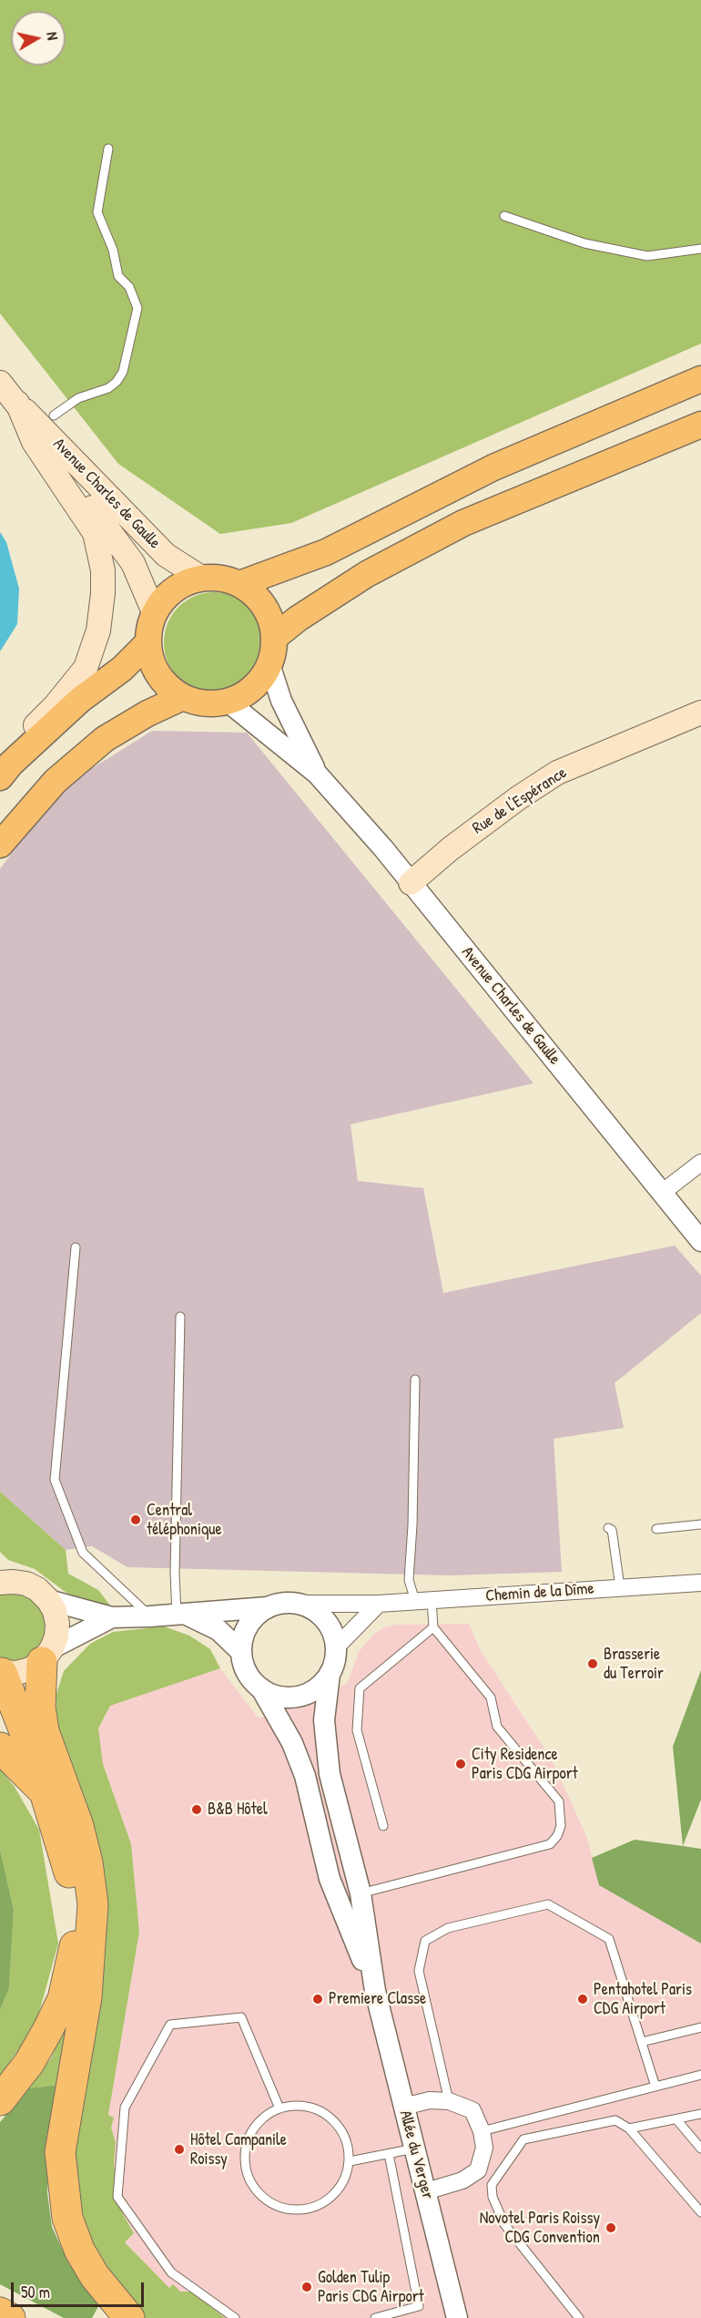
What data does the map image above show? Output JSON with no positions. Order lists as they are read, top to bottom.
{
  "streets": {
    "main road": ["Avenue Charles de Gaulle", "Rue de l'Espérance"],
    "street": ["Chemin de la Dîme", "Allée du Verger"]
  },
  "crossings": [
    ["Avenue Charles de Gaulle", "Rue de l'Espérance"],
    ["Chemin de la Dîme", "Allée du Verger"]
  ],
  "places": [
    "Central téléphonique",
    "Brasserie du Terroir",
    "City Residence Paris CDG Airport",
    "B&B Hôtel",
    "Premiere Classe",
    "Pentahotel Paris CDG Airport",
    "Hôtel Campanile Roissy",
    "Novotel Paris Roissy CDG Convention",
    "Golden Tulip Paris CDG Airport"
  ],
  "scale_bar": "50 m",
  "north": "right"
}
